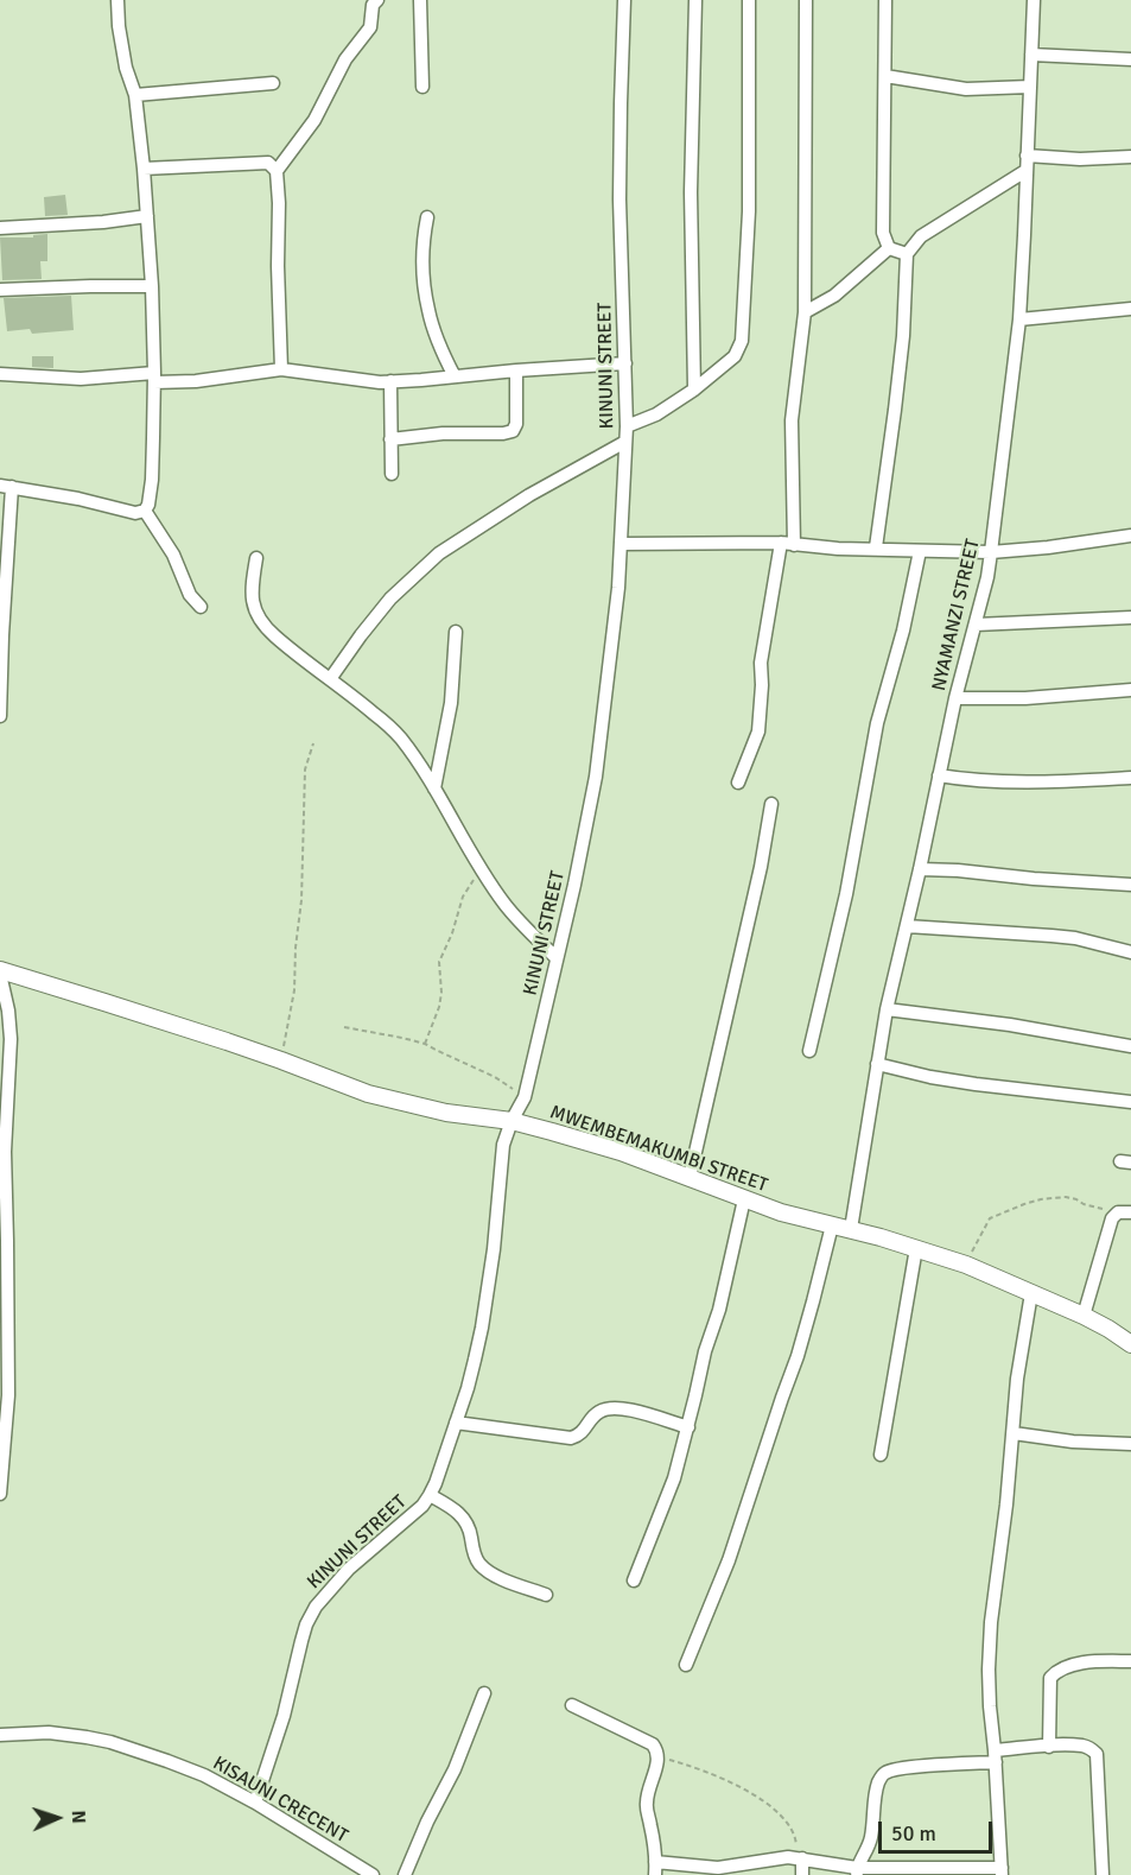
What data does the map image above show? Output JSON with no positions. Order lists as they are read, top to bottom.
{
  "streets": {
    "street": [
      "KINUNI STREET",
      "NYAMANZI STREET",
      "MWEMBEMAKUMBI STREET",
      "KISAUNI CRECENT"
    ]
  },
  "crossings": [
    ["KINUNI STREET", "MWEMBEMAKUMBI STREET"],
    ["KINUNI STREET", "KISAUNI CRECENT"],
    ["NYAMANZI STREET", "MWEMBEMAKUMBI STREET"]
  ],
  "scale_bar": "50 m",
  "north": "right"
}
